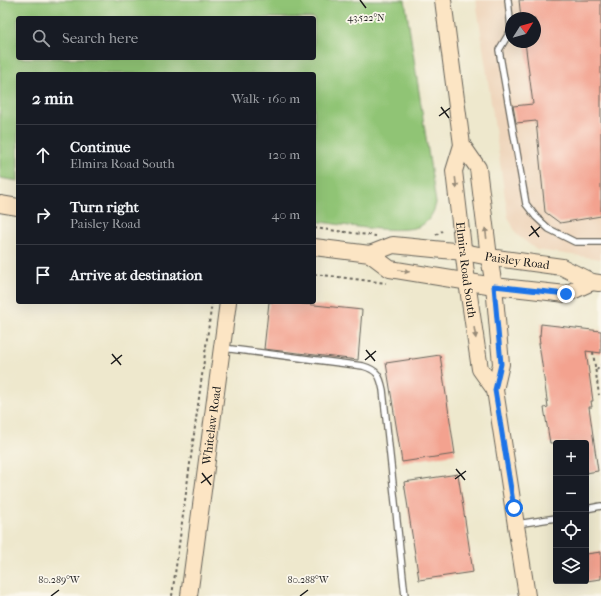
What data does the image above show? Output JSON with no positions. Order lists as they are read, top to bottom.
{
  "streets": {
    "main road": ["Paisley Road", "Elmira Road South", "Whitelaw Road"]
  },
  "crossings": [
    ["Paisley Road", "Elmira Road South"]
  ],
  "north": "top right",
  "page": {
    "search": "Search here",
    "heading": ["2 min", "Walk · 160 m"],
    "list": [
      ["Continue", "Elmira Road South", "120 m"],
      ["Turn right", "Paisley Road", "40 m"],
      "Arrive at destination"
    ],
    "map_buttons": ["+", "−"]
  },
  "coordinates": ["43.522°N", "80.289°W", "80.288°W"]
}
